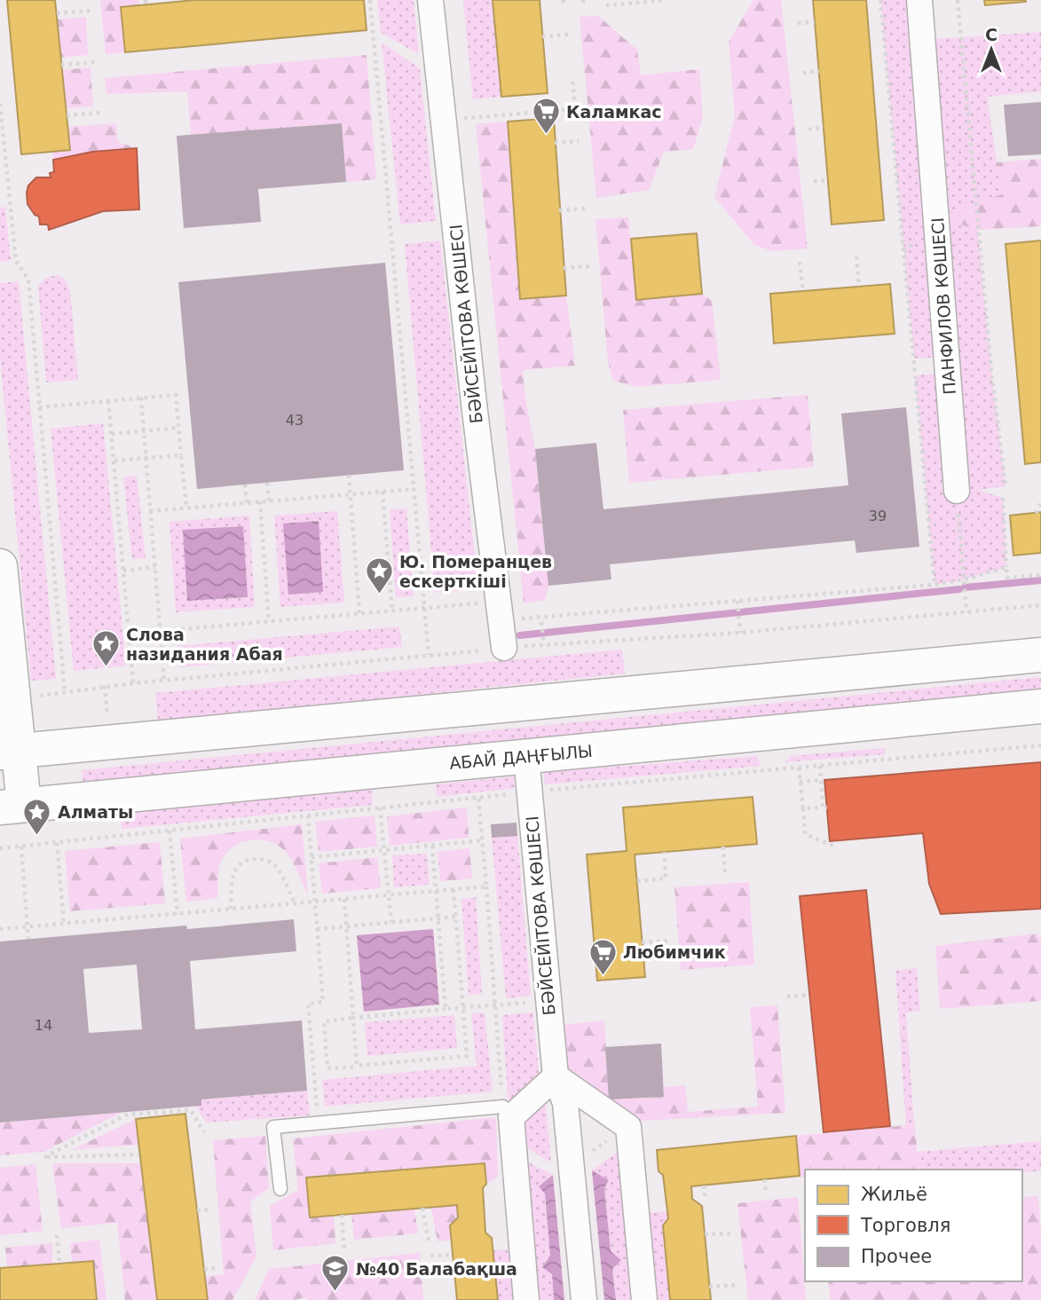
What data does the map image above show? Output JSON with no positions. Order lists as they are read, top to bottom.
{
  "streets": {
    "main road": ["АБАЙ ДАҢҒЫЛЫ"],
    "street": ["ПАНФИЛОВ КӨШЕСІ", "БӘЙСЕЙІТОВА КӨШЕСІ"]
  },
  "crossings": [
    ["БӘЙСЕЙІТОВА КӨШЕСІ", "АБАЙ ДАҢҒЫЛЫ"]
  ],
  "places": {
    "supermarket": ["Каламкас", "Любимчик"],
    "place": ["Ю. Померанцев ескерткіші", "Слова назидания Абая", "Алматы"],
    "school or university": ["№40 Балабақша"]
  },
  "house_numbers": ["43", "39", "14"],
  "legend": ["Жильё", "Торговля", "Прочее"],
  "north": "top"
}
